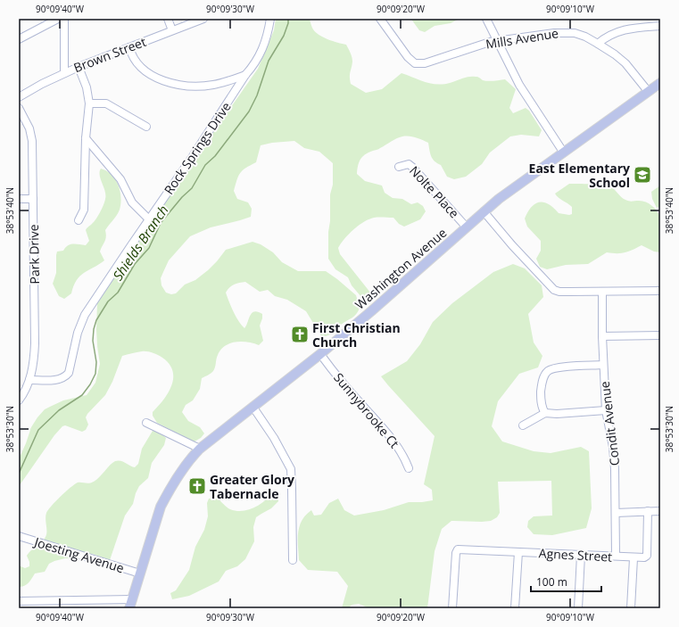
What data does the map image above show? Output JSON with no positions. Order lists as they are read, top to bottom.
{
  "streets": {
    "main road": ["Washington Avenue"],
    "street": [
      "Mills Avenue",
      "Brown Street",
      "Rock Springs Drive",
      "Nolte Place",
      "Park Drive",
      "Sunnybrooke Ct",
      "Condit Avenue",
      "Joesting Avenue",
      "Agnes Street"
    ]
  },
  "crossings": [
    ["Mills Avenue", "Washington Avenue"],
    ["Rock Springs Drive", "Park Drive"],
    ["Nolte Place", "Washington Avenue"],
    ["Washington Avenue", "Sunnybrooke Ct"],
    ["Washington Avenue", "Joesting Avenue"],
    ["Condit Avenue", "Agnes Street"]
  ],
  "water": ["Shields Branch"],
  "places": {
    "school or university": ["East Elementary School"],
    "church": ["First Christian Church", "Greater Glory Tabernacle"]
  },
  "scale_bar": "100 m",
  "coordinates": [
    "90°09'40\"W",
    "90°09'30\"W",
    "90°09'20\"W",
    "90°09'10\"W",
    "38°53'40\"N",
    "38°53'30\"N"
  ]
}
